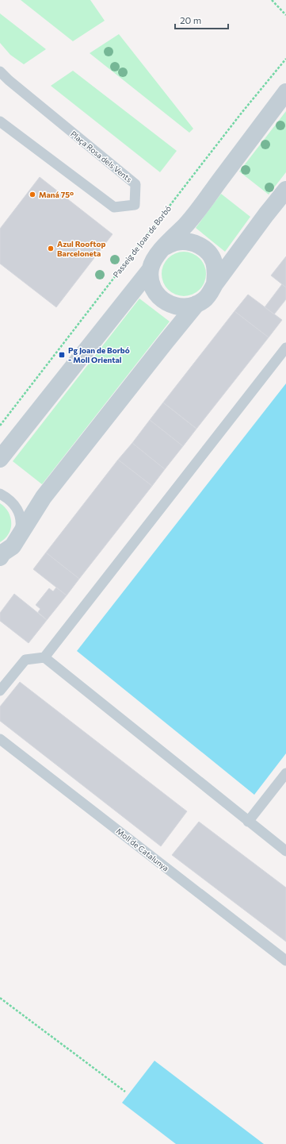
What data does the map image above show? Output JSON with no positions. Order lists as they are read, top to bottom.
{
  "streets": {
    "lane": ["Plaça Rosa dels Vents", "Moll de Catalunya"],
    "path": ["Passeig de Joan de Borbó"]
  },
  "places": {
    "other": ["Maná 75°", "Azul Rooftop Barceloneta"],
    "transit": ["Pg Joan de Borbó - Moll Oriental"]
  },
  "scale_bar": "20 m"
}
